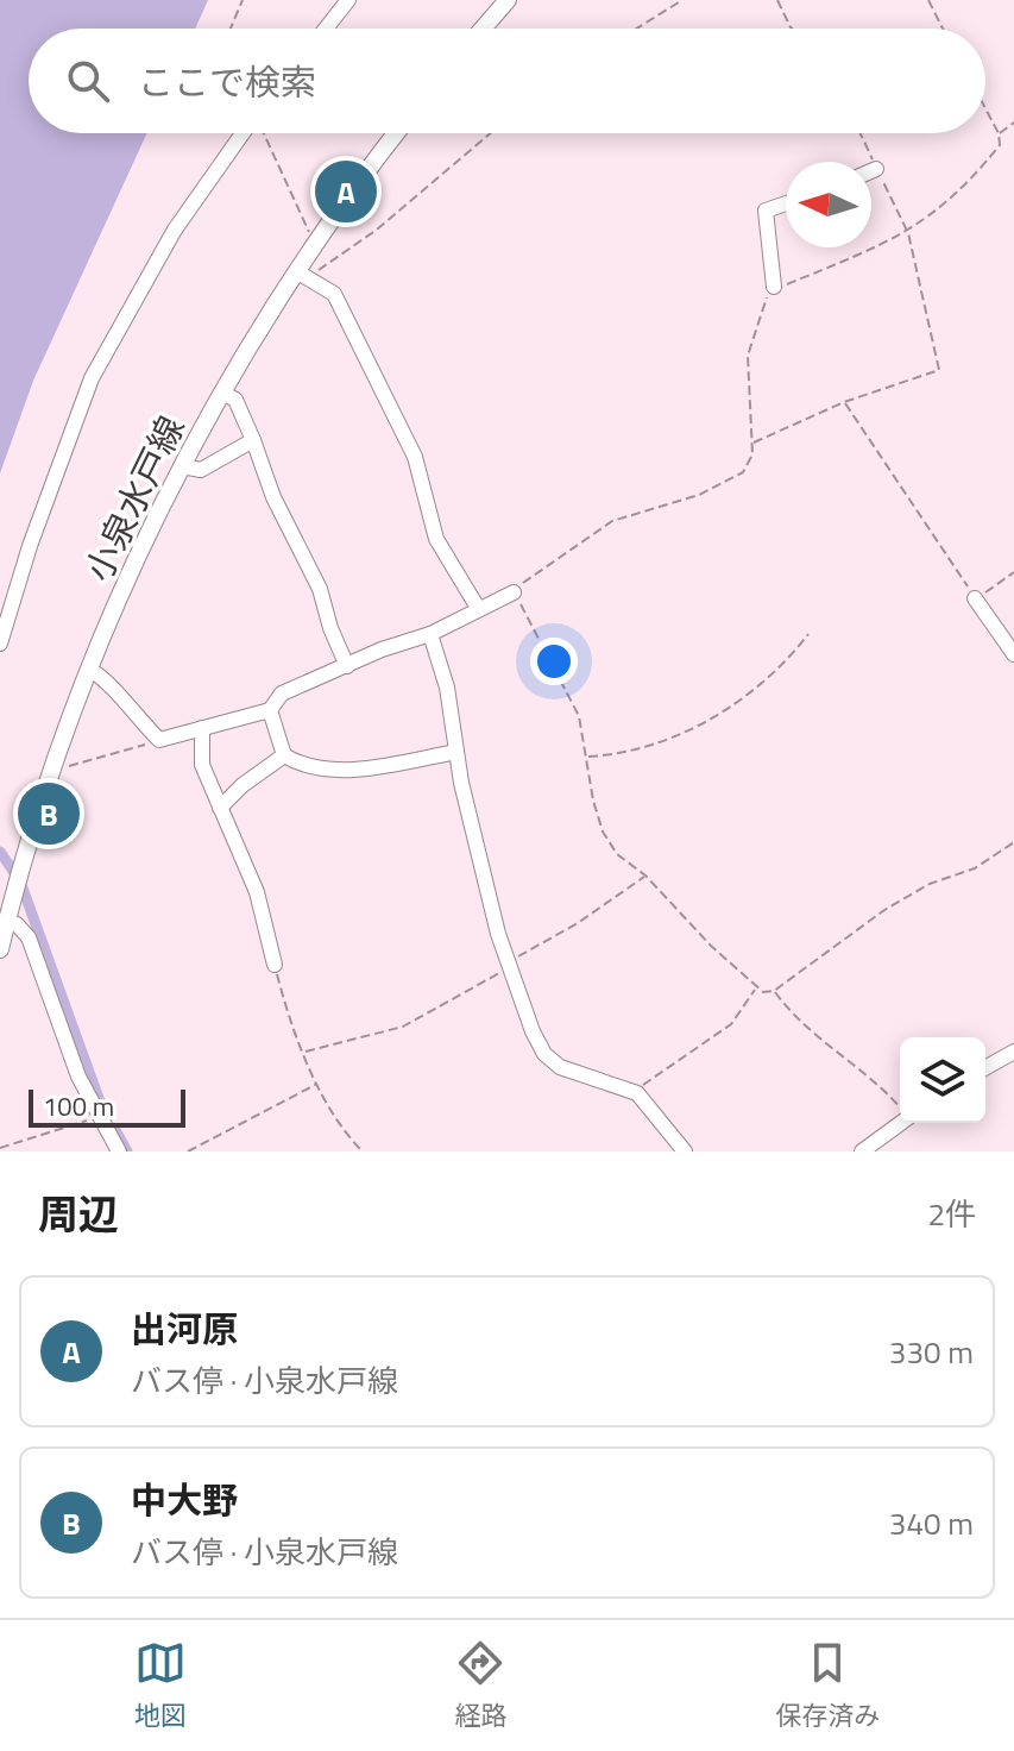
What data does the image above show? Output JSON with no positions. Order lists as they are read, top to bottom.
{
  "streets": {
    "main road": ["小泉水戸線"]
  },
  "scale_bar": "100 m",
  "north": "left",
  "page": {
    "search": "ここで検索",
    "pins": ["A", "B"],
    "scale": "100 m",
    "heading": ["周辺", "2件"],
    "list": [
      {
        "mark": "A",
        "name": "出河原",
        "note": "バス停 · 小泉水戸線",
        "value": "330 m"
      },
      {
        "mark": "B",
        "name": "中大野",
        "note": "バス停 · 小泉水戸線",
        "value": "340 m"
      }
    ],
    "nav": ["地図", "経路", "保存済み"]
  }
}
